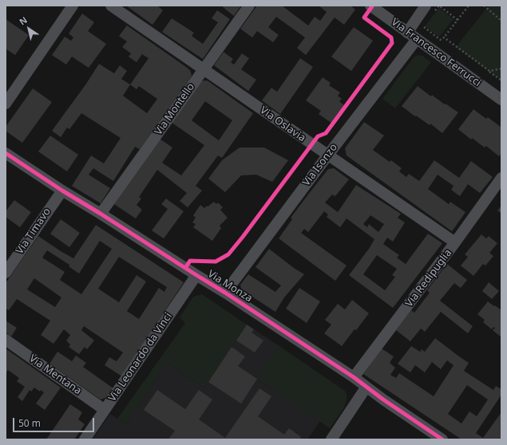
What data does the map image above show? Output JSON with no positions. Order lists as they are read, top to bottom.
{
  "streets": {
    "street": [
      "Via Francesco Ferrucci",
      "Via Montello",
      "Via Oslavia",
      "Via Isonzo",
      "Via Timavo",
      "Via Redipuglia",
      "Via Monza",
      "Via Leonardo da Vinci",
      "Via Mentana"
    ]
  },
  "crossings": [
    ["Via Francesco Ferrucci", "Via Isonzo"],
    ["Via Montello", "Via Oslavia"],
    ["Via Montello", "Via Monza"],
    ["Via Oslavia", "Via Isonzo"],
    ["Via Oslavia", "Via Redipuglia"],
    ["Via Isonzo", "Via Monza"],
    ["Via Timavo", "Via Monza"],
    ["Via Redipuglia", "Via Monza"],
    ["Via Monza", "Via Leonardo da Vinci"],
    ["Via Leonardo da Vinci", "Via Mentana"]
  ],
  "scale_bar": "50 m",
  "north": "top left"
}
